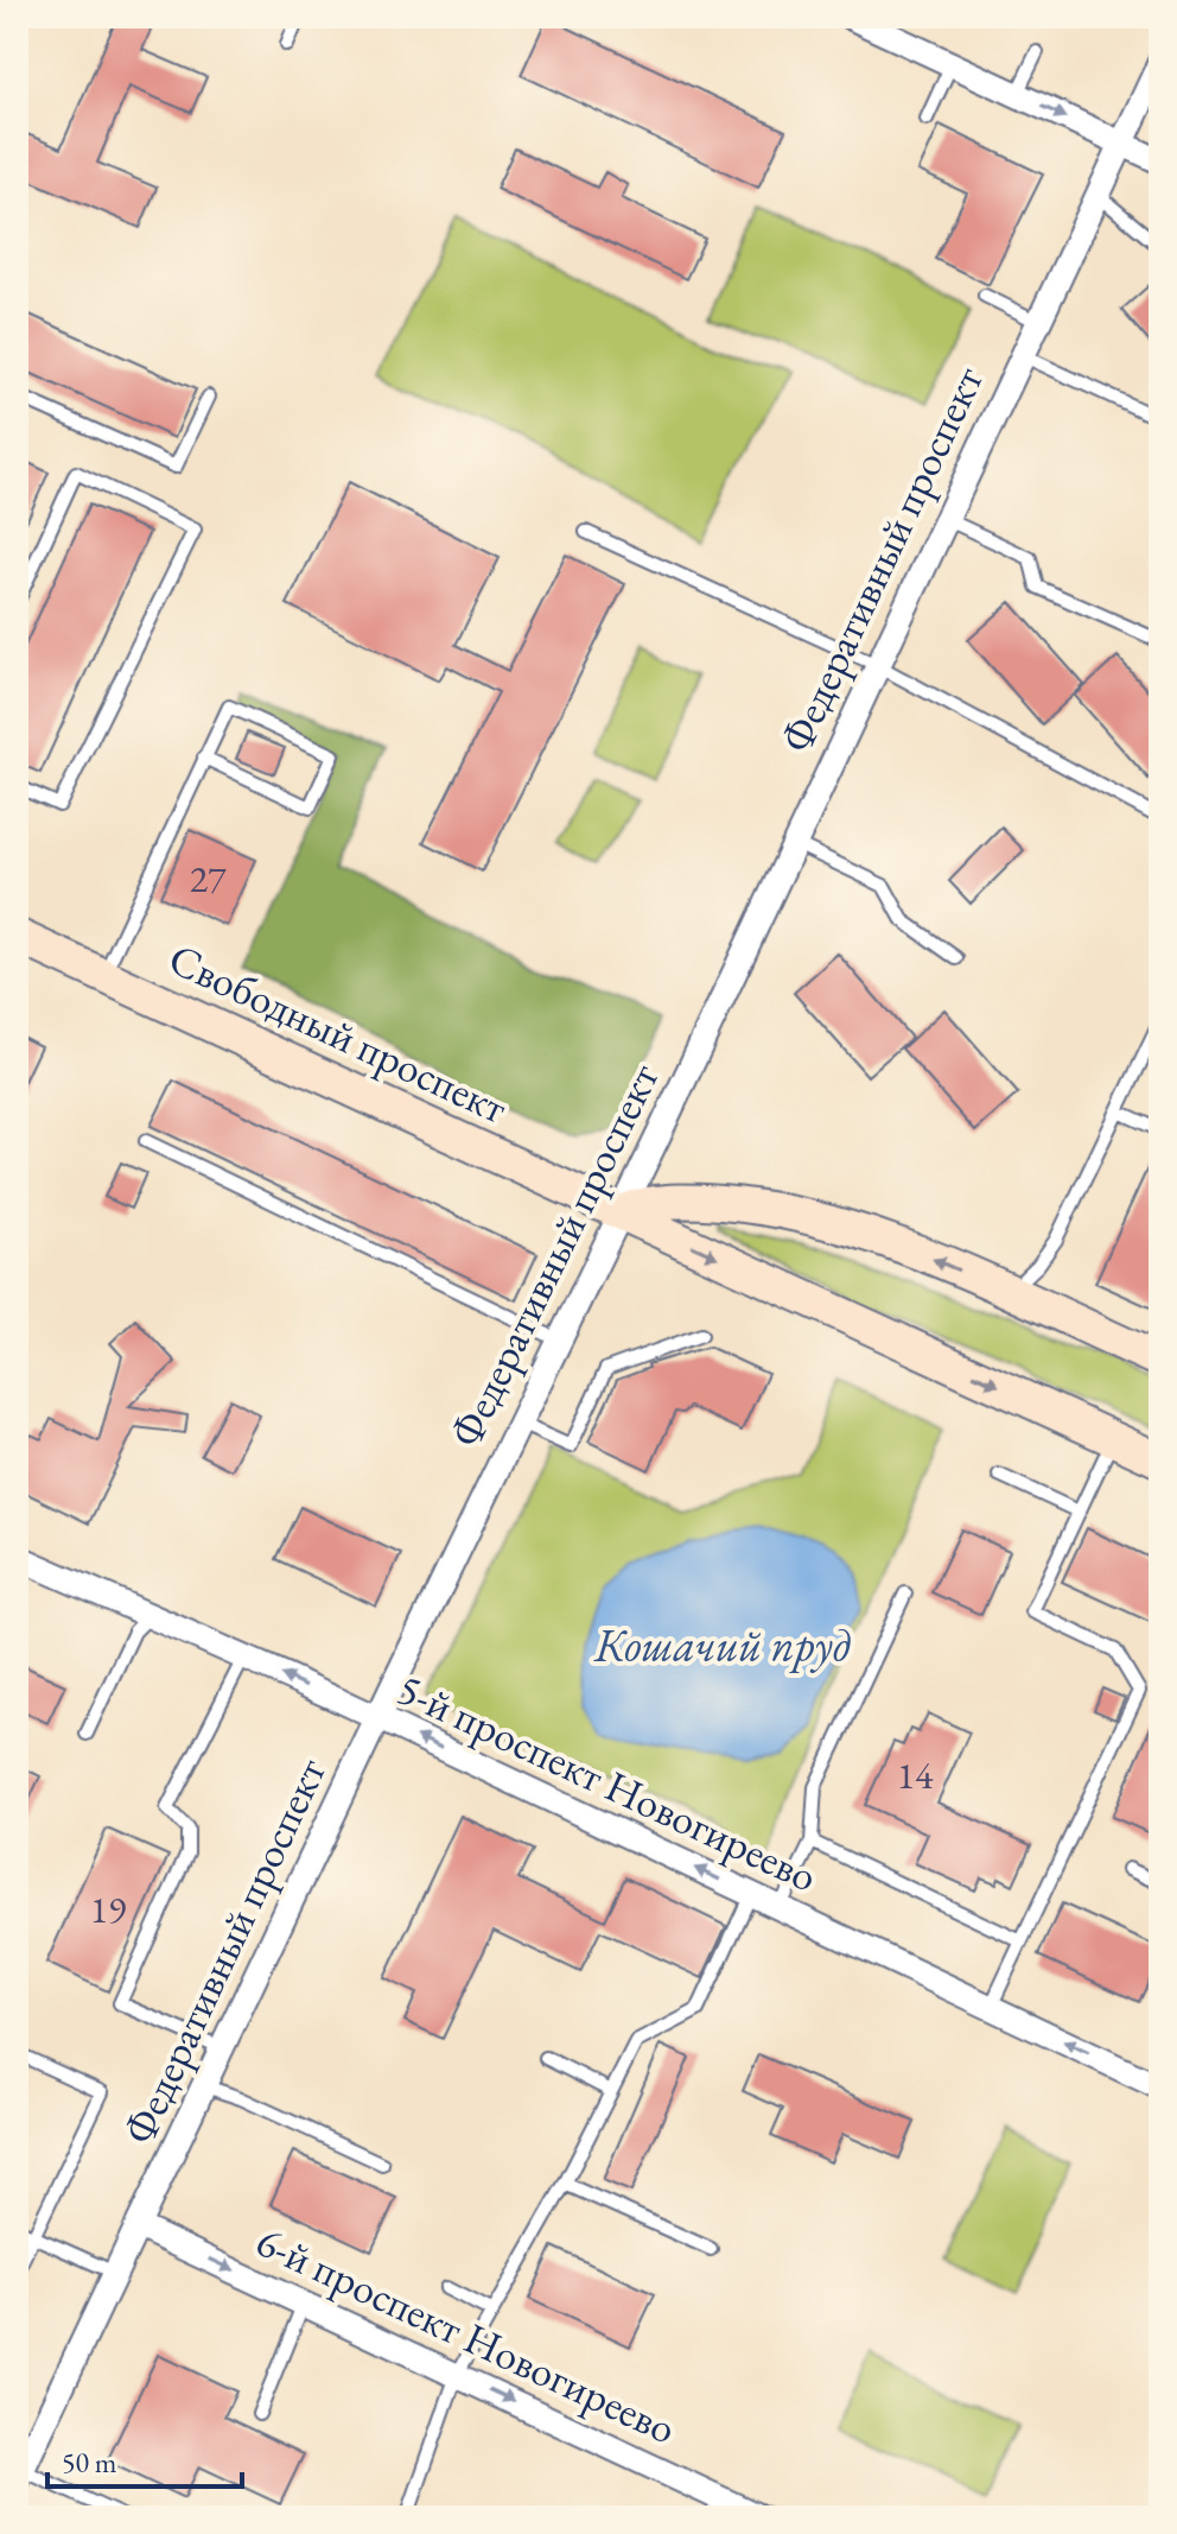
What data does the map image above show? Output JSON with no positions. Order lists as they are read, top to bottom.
{
  "streets": {
    "main road": ["Свободный проспект"],
    "street": ["Федеративный проспект", "5-й проспект Новогиреево", "6-й проспект Новогиреево"]
  },
  "crossings": [
    ["Федеративный проспект", "Свободный проспект"],
    ["Федеративный проспект", "5-й проспект Новогиреево"],
    ["Федеративный проспект", "6-й проспект Новогиреево"]
  ],
  "one_way": ["5-й проспект Новогиреево", "6-й проспект Новогиреево"],
  "water": ["Кошачий пруд"],
  "house_numbers": ["27", "14", "19"],
  "scale_bar": "50 m"
}
